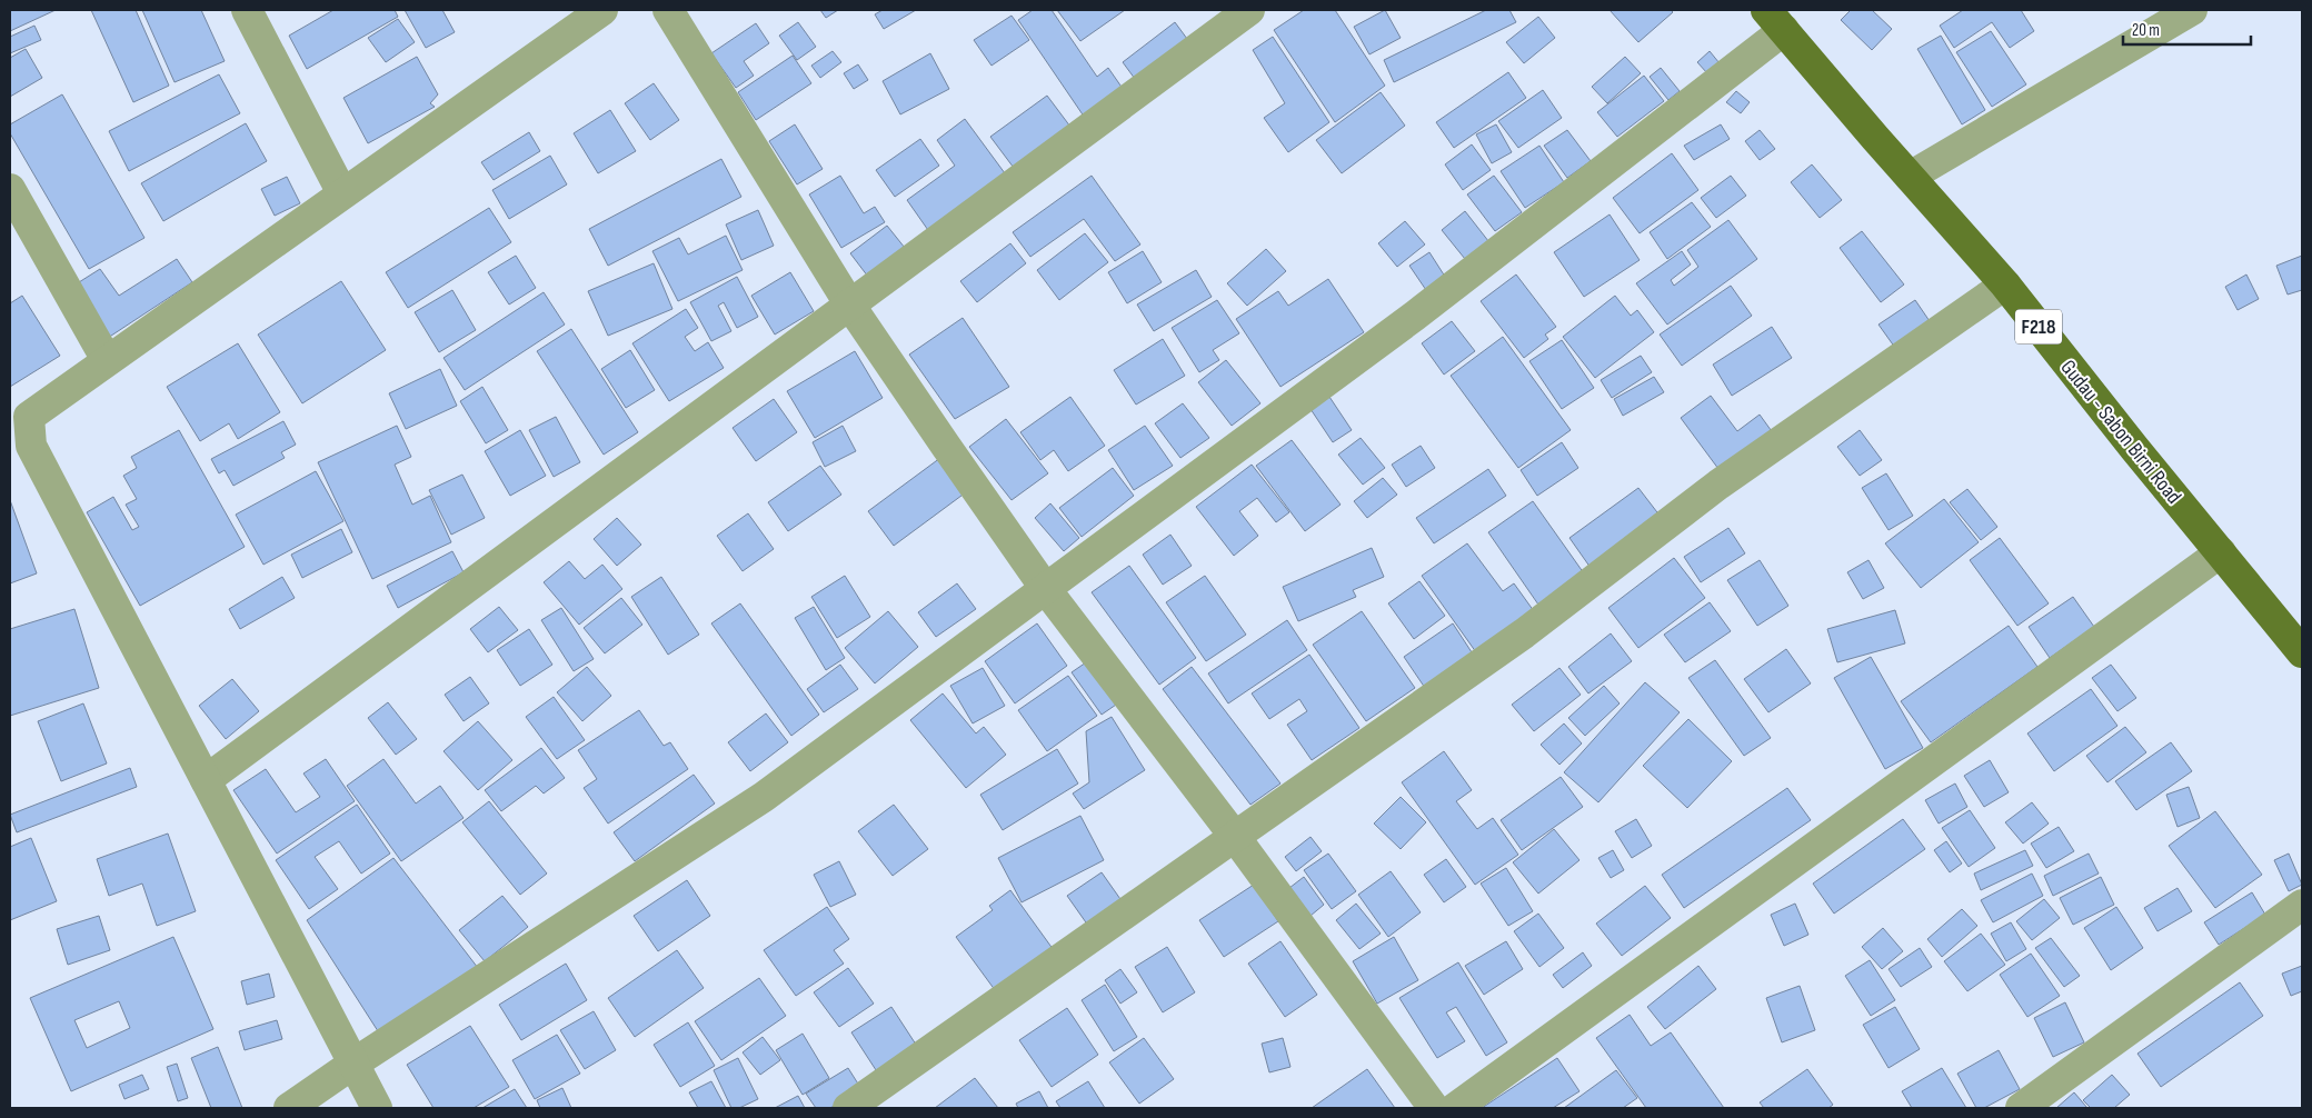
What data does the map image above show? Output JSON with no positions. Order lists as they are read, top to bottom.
{
  "streets": {
    "main road": ["F218", "Gudau - Sabon Birni Road"]
  },
  "scale_bar": "20 m"
}
